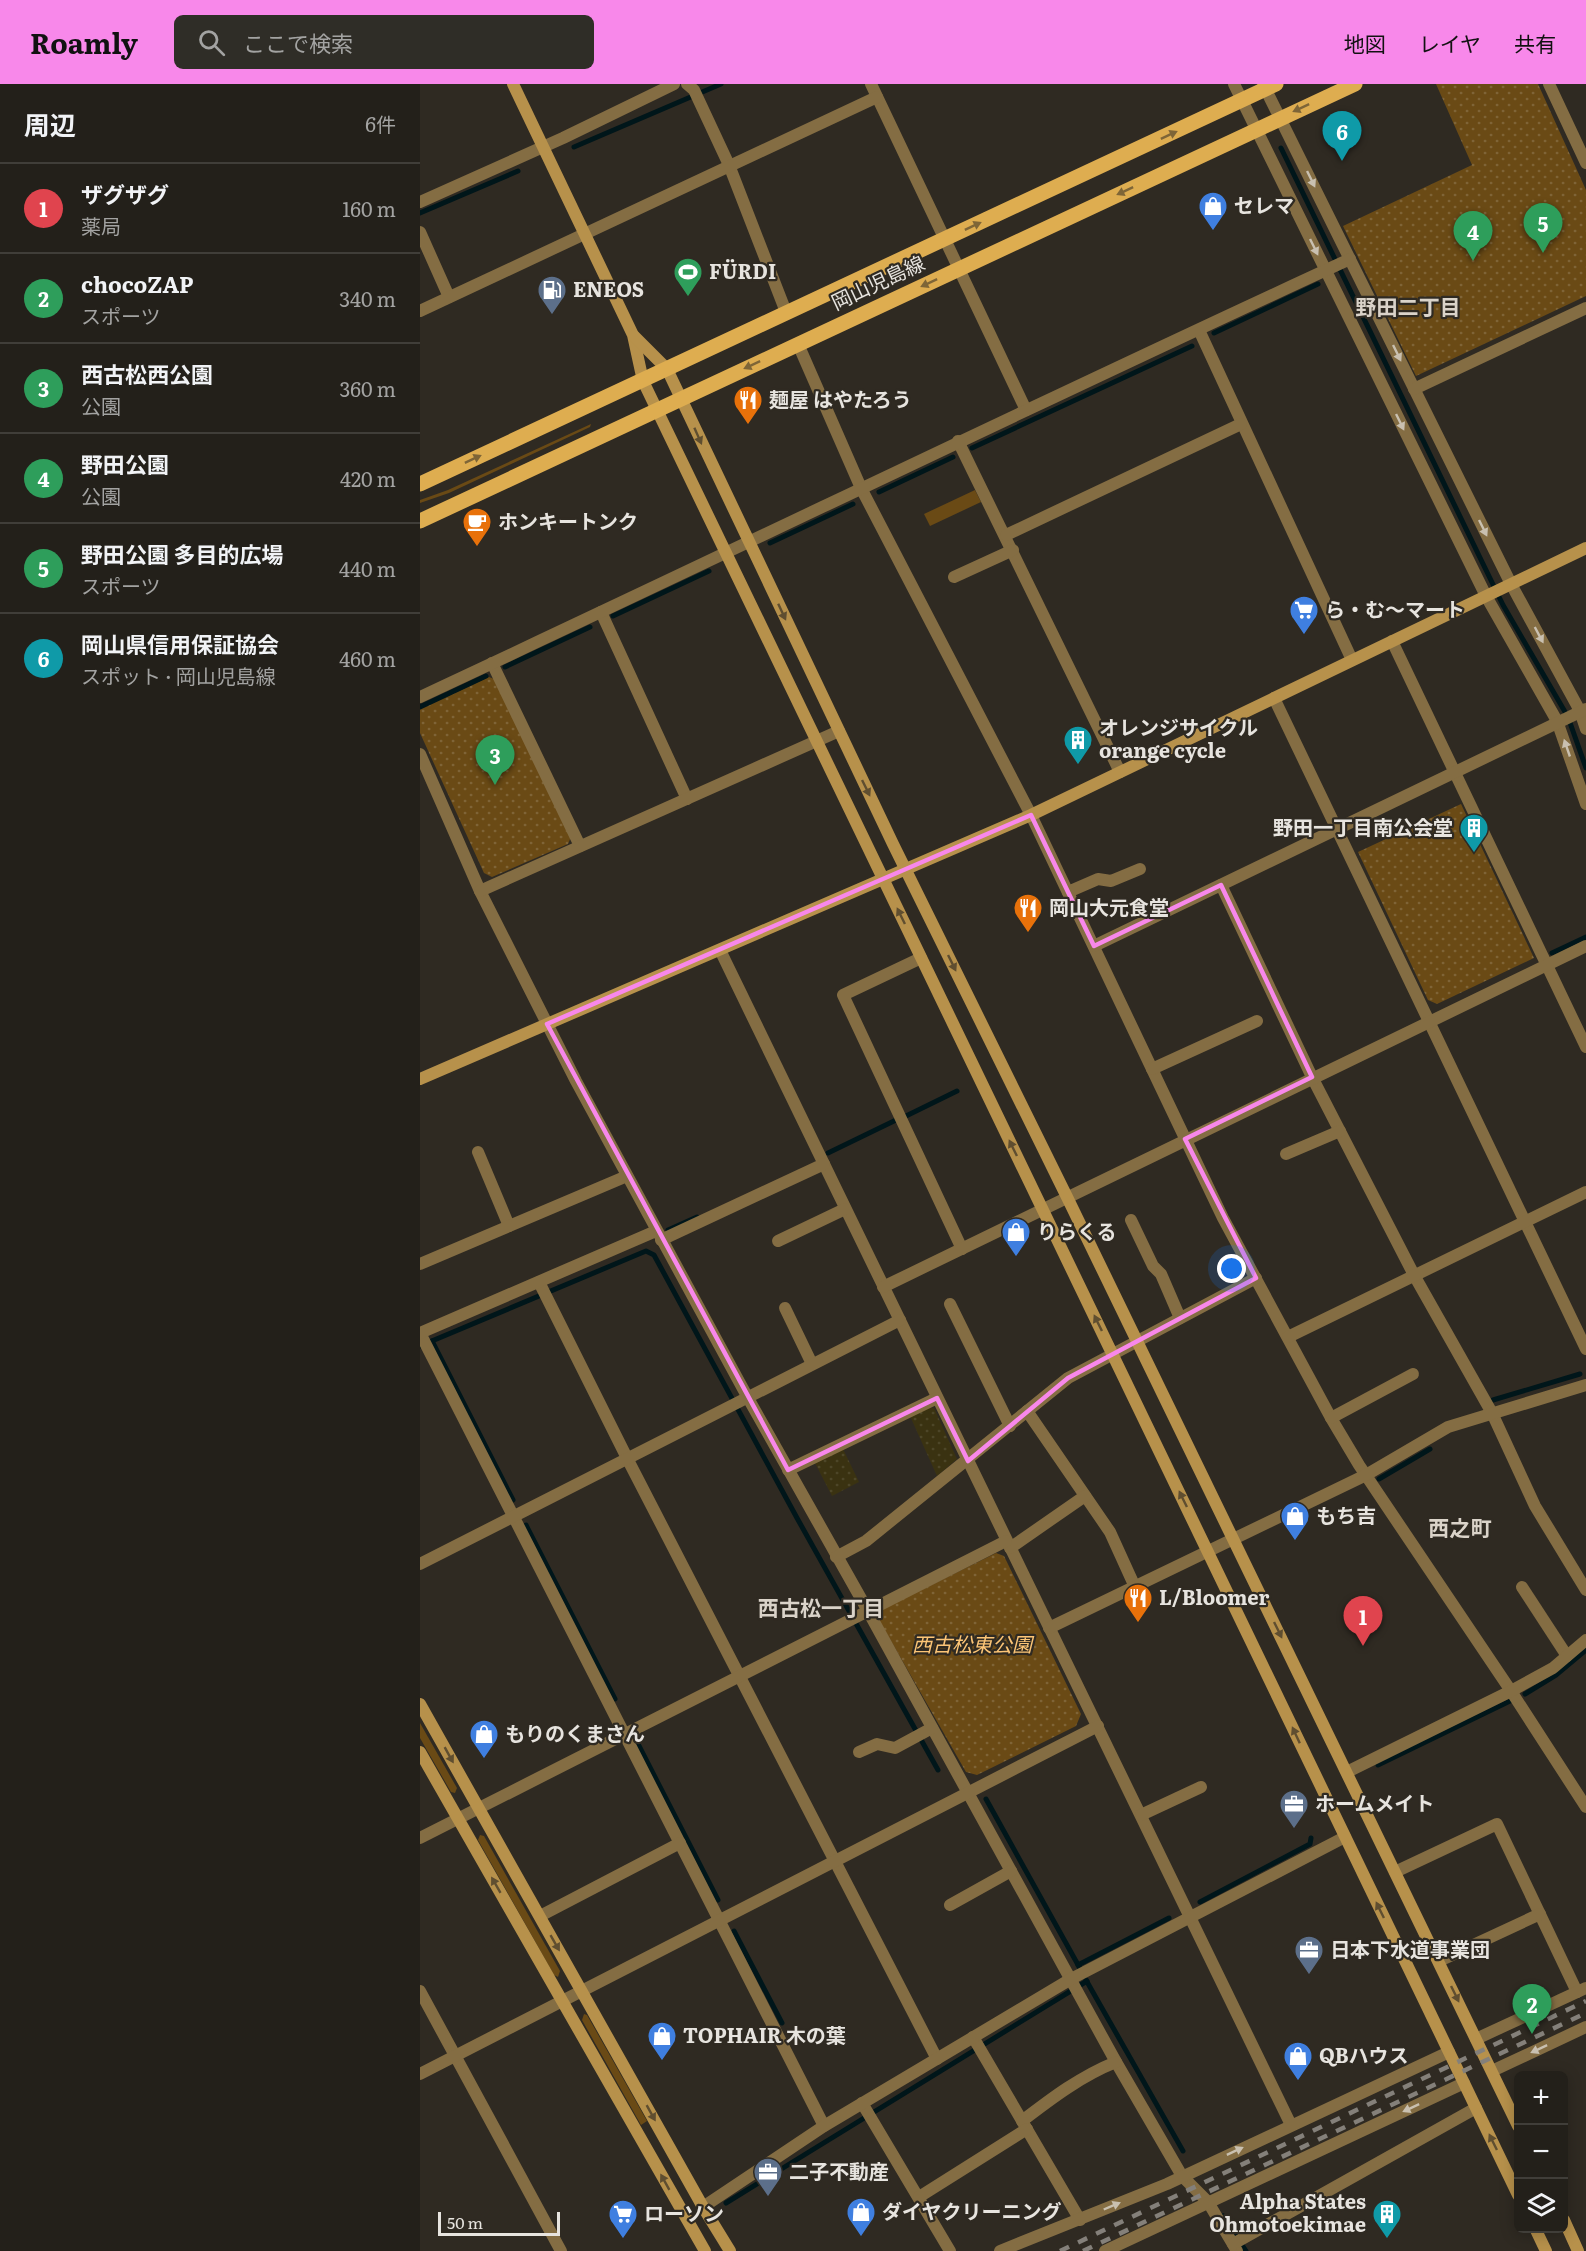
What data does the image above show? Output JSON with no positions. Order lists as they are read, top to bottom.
{
  "streets": {
    "main road": ["岡山児島線"]
  },
  "districts": ["野田二丁目", "西之町", "西古松一丁目"],
  "parks": ["西古松東公園"],
  "places": {
    "shop": [
      "セレマ",
      "りらくる",
      "もち吉",
      "もりのくまさん",
      "TOPHAIR 木の葉",
      "QBハウス",
      "ダイヤクリーニング"
    ],
    "sports": ["FÜRDI"],
    "fuel station": ["ENEOS"],
    "restaurant": ["麺屋 はやたろう", "岡山大元食堂", "L/Bloomer"],
    "cafe": ["ホンキートンク"],
    "supermarket": ["ら・む～マート", "ローソン"],
    "building": ["オレンジサイクル orange cycle", "野田一丁目南公会堂", "Alpha States Ohmotoekimae"],
    "office": ["ホームメイト", "日本下水道事業団", "二子不動産"]
  },
  "scale_bar": "50 m",
  "page": {
    "header": "Roamly",
    "search": "ここで検索",
    "nav": ["地図", "レイヤ", "共有"],
    "heading": ["周辺", "6件"],
    "pins": [
      "6",
      "5",
      "4",
      "3",
      "1",
      "2"
    ],
    "list": [
      {
        "mark": "1",
        "name": "ザグザグ",
        "note": "薬局",
        "value": "160 m"
      },
      {
        "mark": "2",
        "name": "chocoZAP",
        "note": "スポーツ",
        "value": "340 m"
      },
      {
        "mark": "3",
        "name": "西古松西公園",
        "note": "公園",
        "value": "360 m"
      },
      {
        "mark": "4",
        "name": "野田公園",
        "note": "公園",
        "value": "420 m"
      },
      {
        "mark": "5",
        "name": "野田公園 多目的広場",
        "note": "スポーツ",
        "value": "440 m"
      },
      {
        "mark": "6",
        "name": "岡山県信用保証協会",
        "note": "スポット · 岡山児島線",
        "value": "460 m"
      }
    ],
    "map_buttons": ["+", "−"],
    "scale": "50 m"
  }
}
